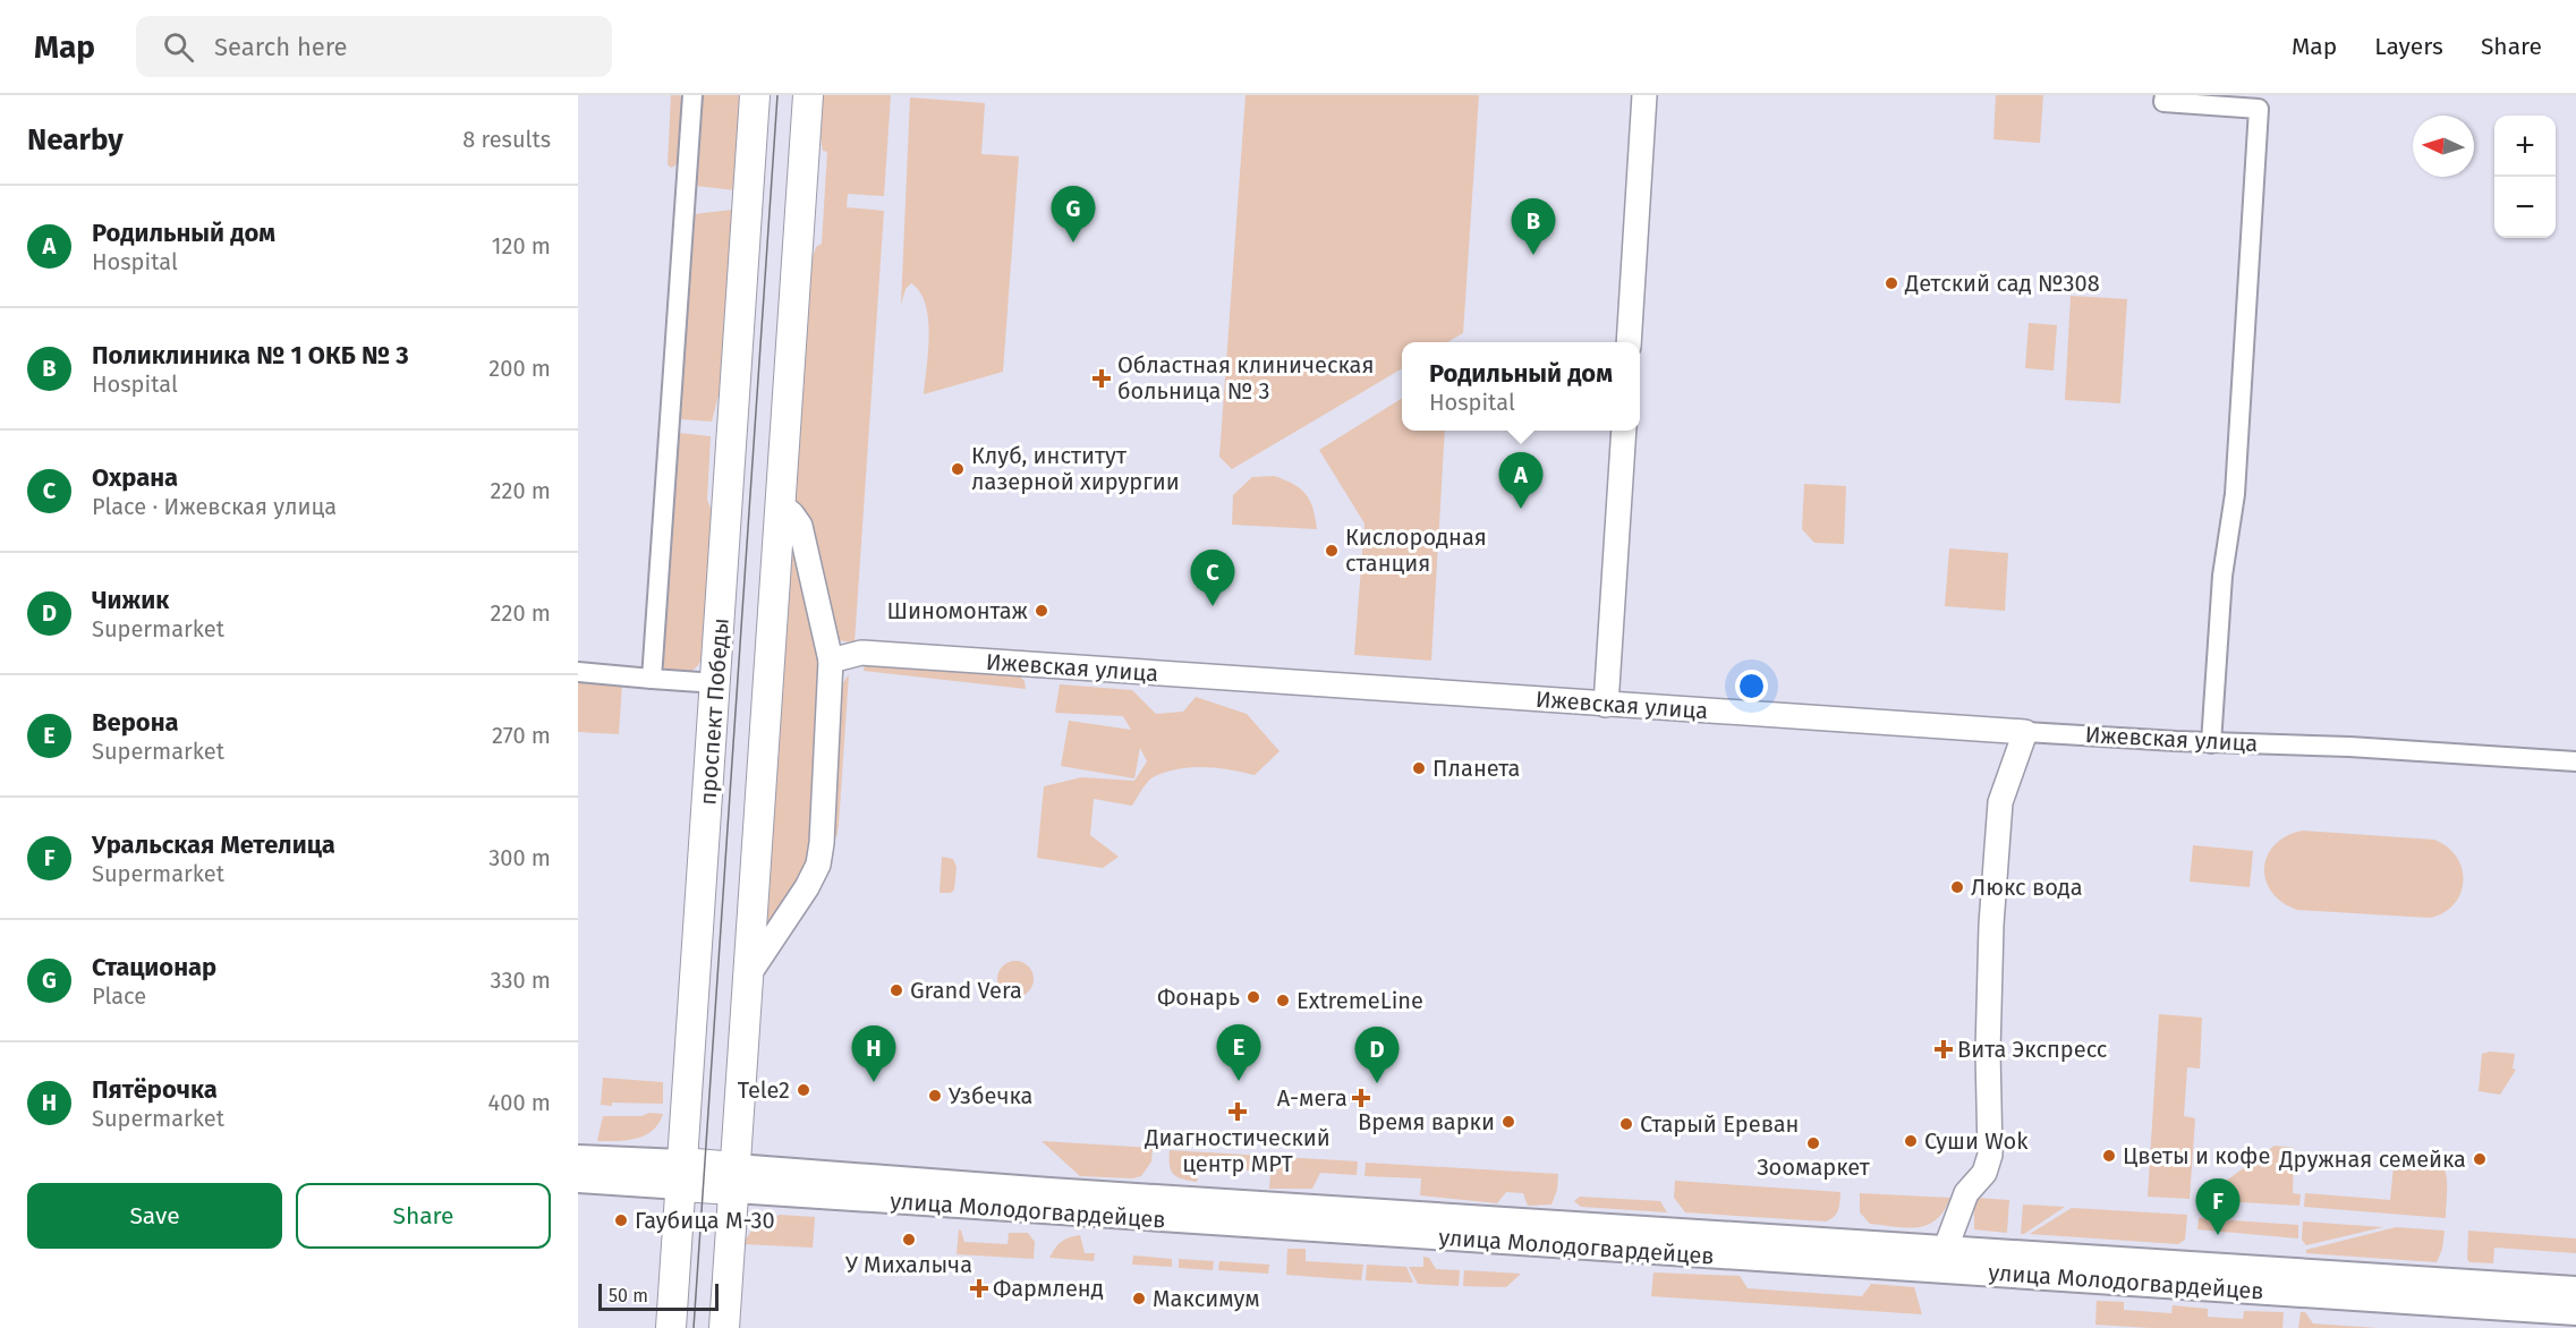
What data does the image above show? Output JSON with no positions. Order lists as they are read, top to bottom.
{
  "streets": {
    "main road": ["проспект Победы", "улица Молодогвардейцев"],
    "street": ["Ижевская улица"]
  },
  "crossings": [
    ["проспект Победы", "улица Молодогвардейцев"]
  ],
  "places": {
    "other": [
      "Детский сад №308",
      "Клуб, институт лазерной хирургии",
      "Кислородная станция",
      "Шиномонтаж",
      "Планета",
      "Люкс вода",
      "Grand Vera",
      "Фонарь",
      "ExtremeLine",
      "Tele2",
      "Узбечка",
      "Время варки",
      "Старый Ереван",
      "Суши Wok",
      "Зоомаркет",
      "Цветы и кофе",
      "Дружная семейка",
      "Гаубица М-30",
      "У Михалыча",
      "Максимум"
    ],
    "health": [
      "Областная клиническая больница № 3",
      "Вита Экспресс",
      "А-мега",
      "Диагностический центр МРТ",
      "Фармленд"
    ]
  },
  "scale_bar": "50 m",
  "north": "left",
  "page": {
    "header": "Map",
    "search": "Search here",
    "nav": ["Map", "Layers", "Share"],
    "heading": ["Nearby", "8 results"],
    "map_buttons": ["+", "−"],
    "list": [
      {
        "mark": "A",
        "name": "Родильный дом",
        "note": "Hospital",
        "value": "120 m"
      },
      {
        "mark": "B",
        "name": "Поликлиника № 1 ОКБ № 3",
        "note": "Hospital",
        "value": "200 m"
      },
      {
        "mark": "C",
        "name": "Охрана",
        "note": "Place · Ижевская улица",
        "value": "220 m"
      },
      {
        "mark": "D",
        "name": "Чижик",
        "note": "Supermarket",
        "value": "220 m"
      },
      {
        "mark": "E",
        "name": "Верона",
        "note": "Supermarket",
        "value": "270 m"
      },
      {
        "mark": "F",
        "name": "Уральская Метелица",
        "note": "Supermarket",
        "value": "300 m"
      },
      {
        "mark": "G",
        "name": "Стационар",
        "note": "Place",
        "value": "330 m"
      },
      {
        "mark": "H",
        "name": "Пятёрочка",
        "note": "Supermarket",
        "value": "400 m"
      }
    ],
    "pins": [
      "G",
      "B",
      "A",
      "C",
      "E",
      "H",
      "D",
      "F"
    ],
    "popup": ["Родильный дом", "Hospital"],
    "buttons": ["Save", "Share"],
    "scale": "50 m"
  }
}
